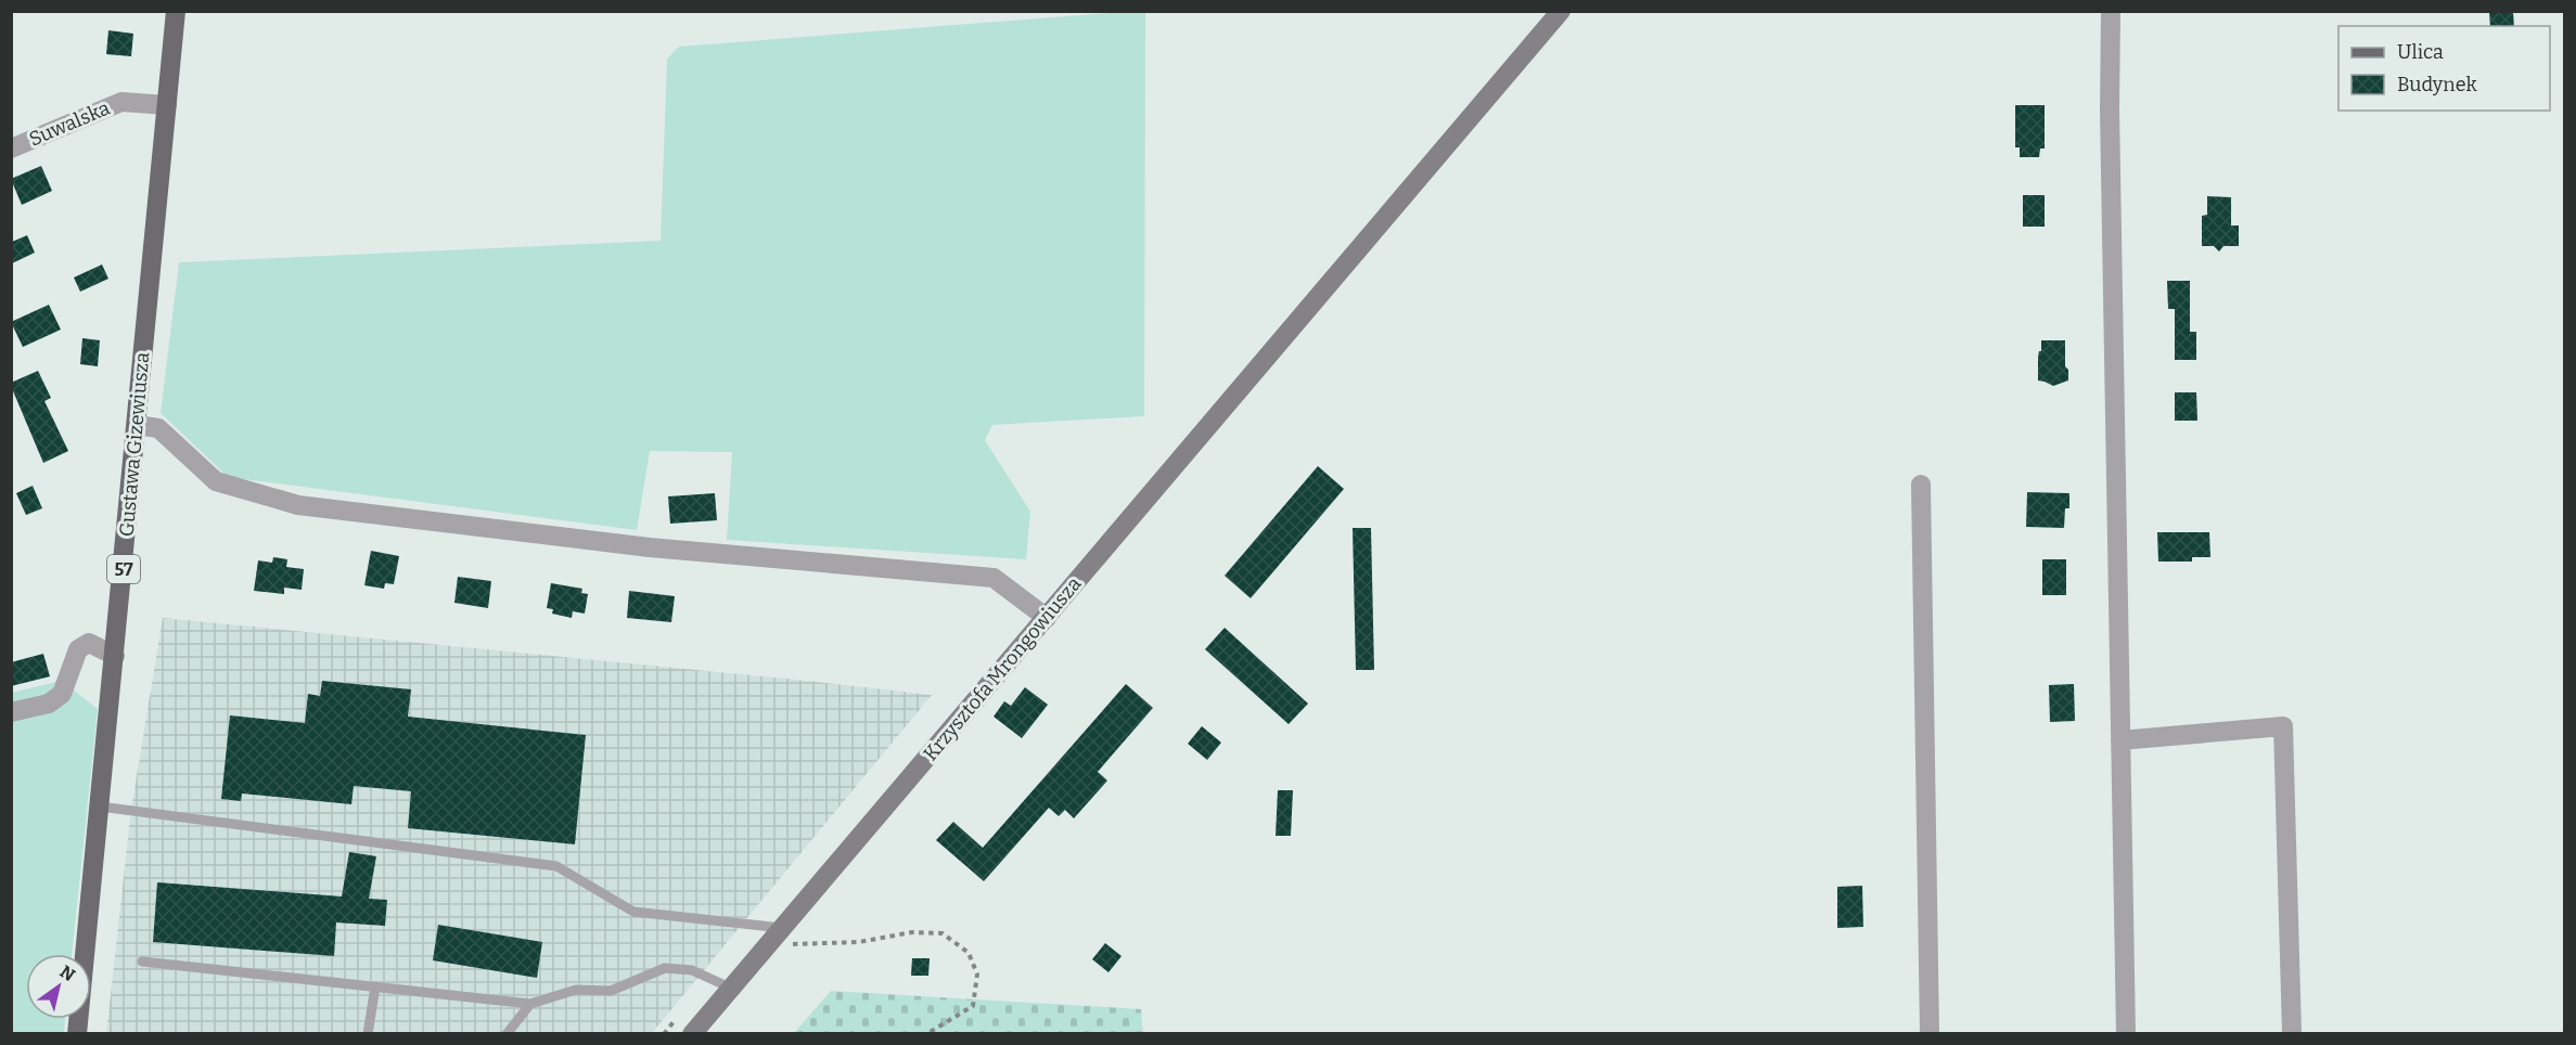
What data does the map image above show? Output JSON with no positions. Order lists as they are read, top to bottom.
{
  "streets": {
    "main road": ["Gustawa Gizewiusza", "57", "Krzysztofa Mrongowiusza"],
    "street": ["Suwalska"]
  },
  "crossings": [
    ["Suwalska", "Gustawa Gizewiusza"]
  ],
  "legend": ["Ulica", "Budynek"],
  "north": "top right"
}
